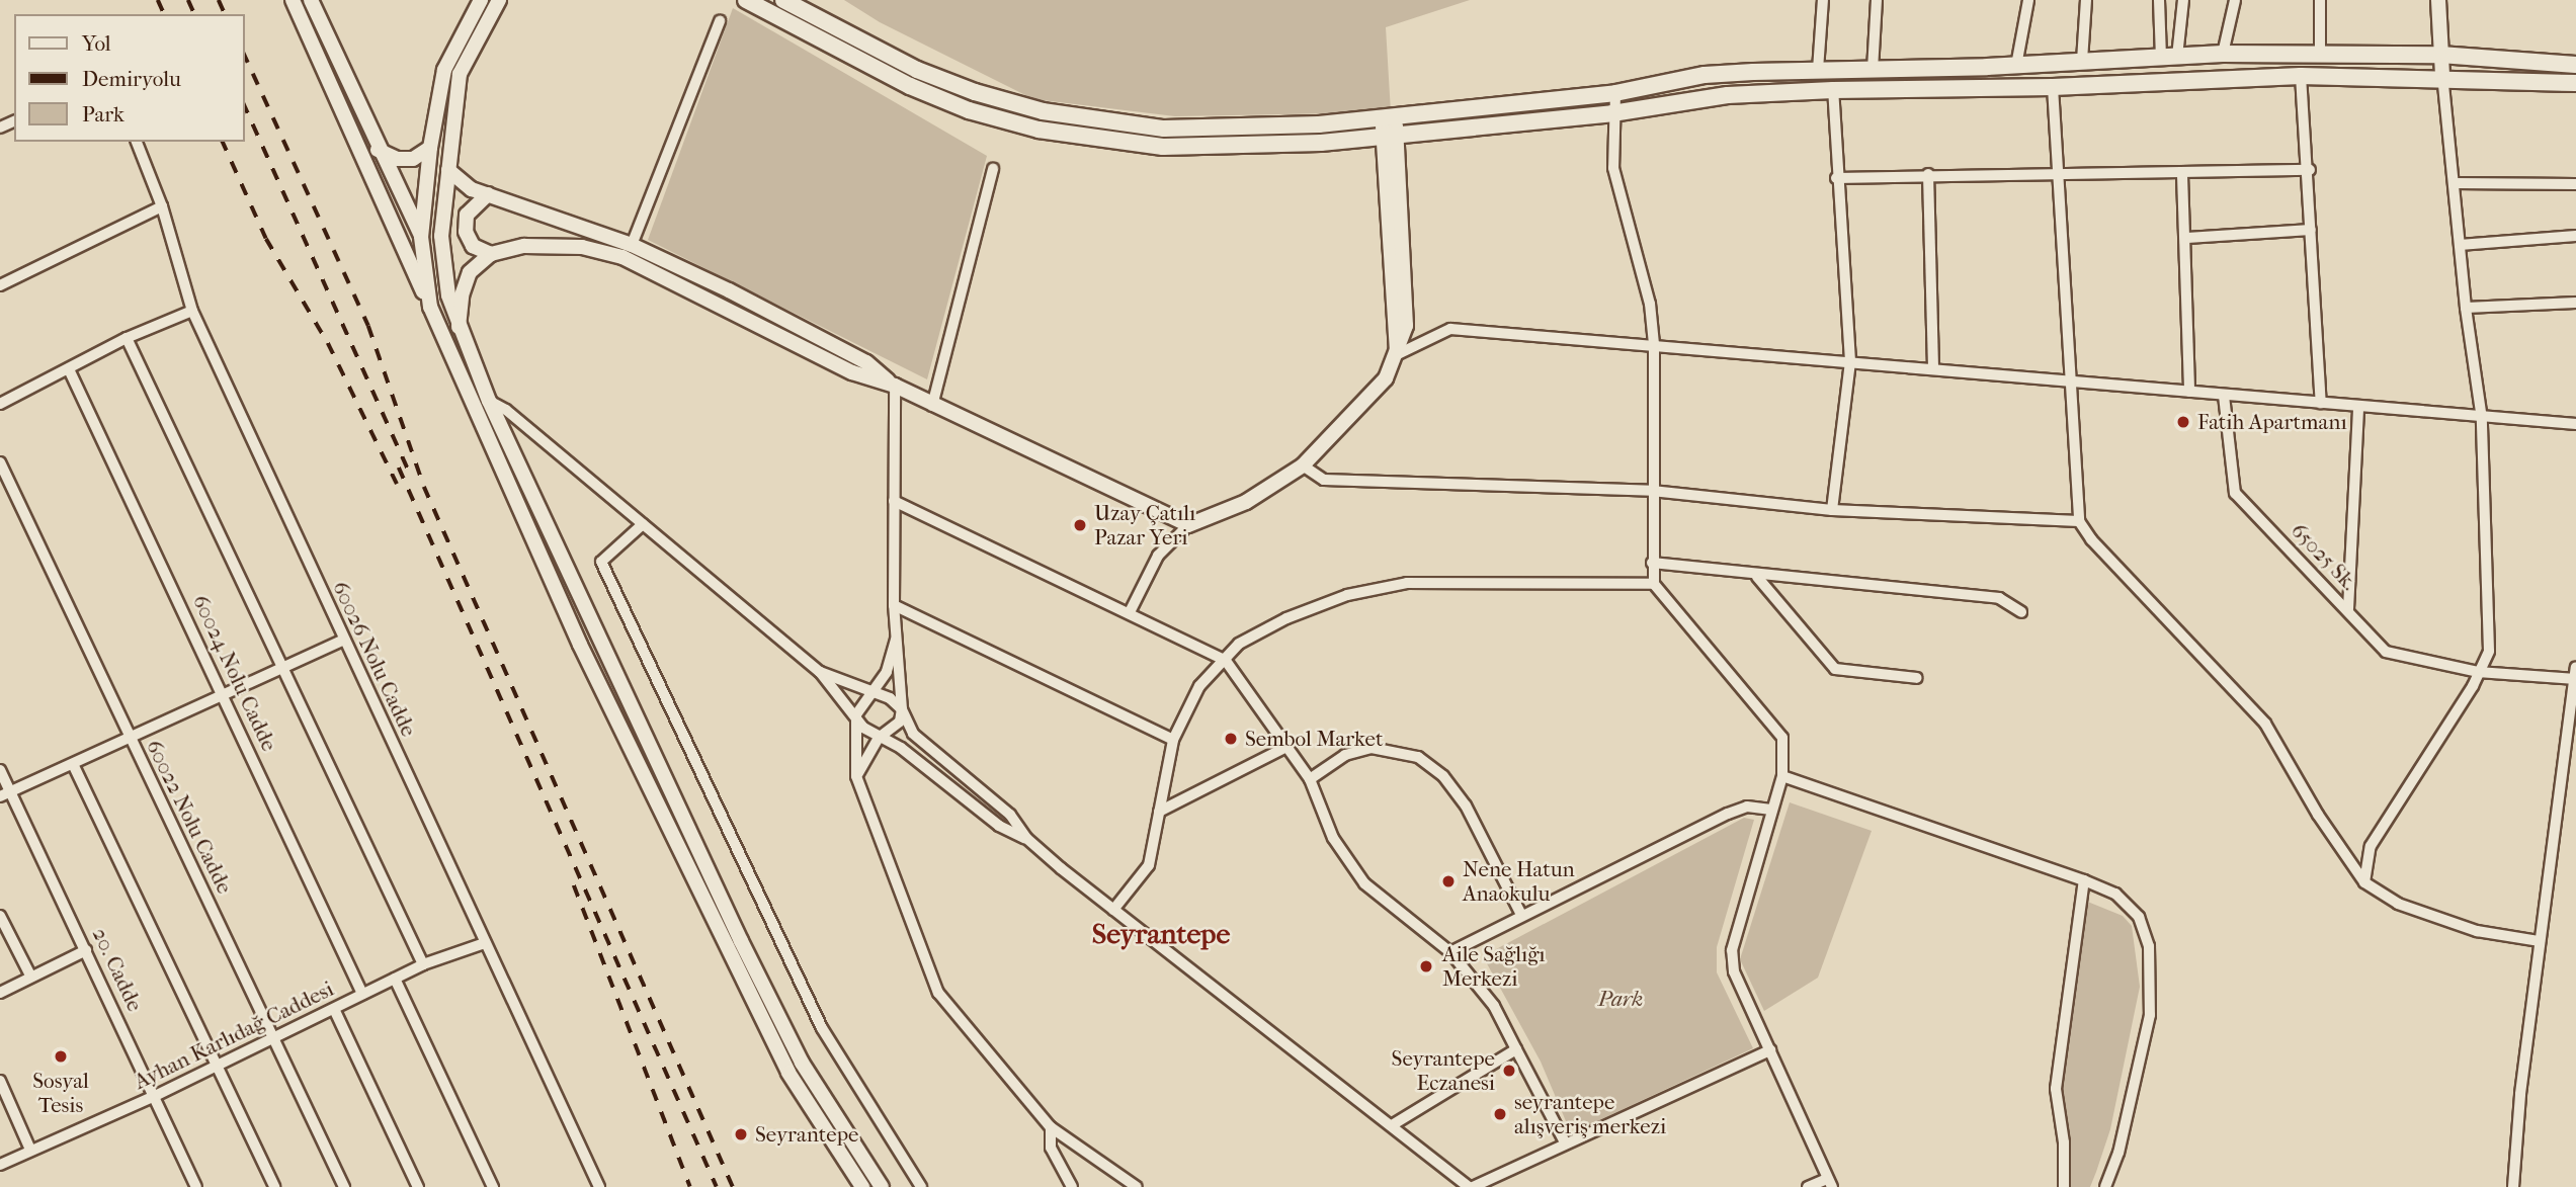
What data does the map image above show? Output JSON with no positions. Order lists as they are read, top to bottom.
{
  "streets": {
    "street": [
      "65025 Sk.",
      "60026 Nolu Cadde",
      "60024 Nolu Cadde",
      "60022 Nolu Cadde",
      "20. Cadde",
      "Ayhan Karlıdağ Caddesi"
    ]
  },
  "crossings": [
    ["60026 Nolu Cadde", "Ayhan Karlıdağ Caddesi"],
    ["60024 Nolu Cadde", "Ayhan Karlıdağ Caddesi"],
    ["60022 Nolu Cadde", "Ayhan Karlıdağ Caddesi"],
    ["20. Cadde", "Ayhan Karlıdağ Caddesi"]
  ],
  "districts": ["Seyrantepe"],
  "parks": ["Park"],
  "places": [
    "Fatih Apartmanı",
    "Uzay Çatılı Pazar Yeri",
    "Sembol Market",
    "Nene Hatun Anaokulu",
    "Aile Sağlığı Merkezi",
    "Sosyal Tesis",
    "Seyrantepe Eczanesi",
    "seyrantepe alışveriş merkezi",
    "Seyrantepe"
  ],
  "legend": ["Yol", "Demiryolu", "Park"]
}
